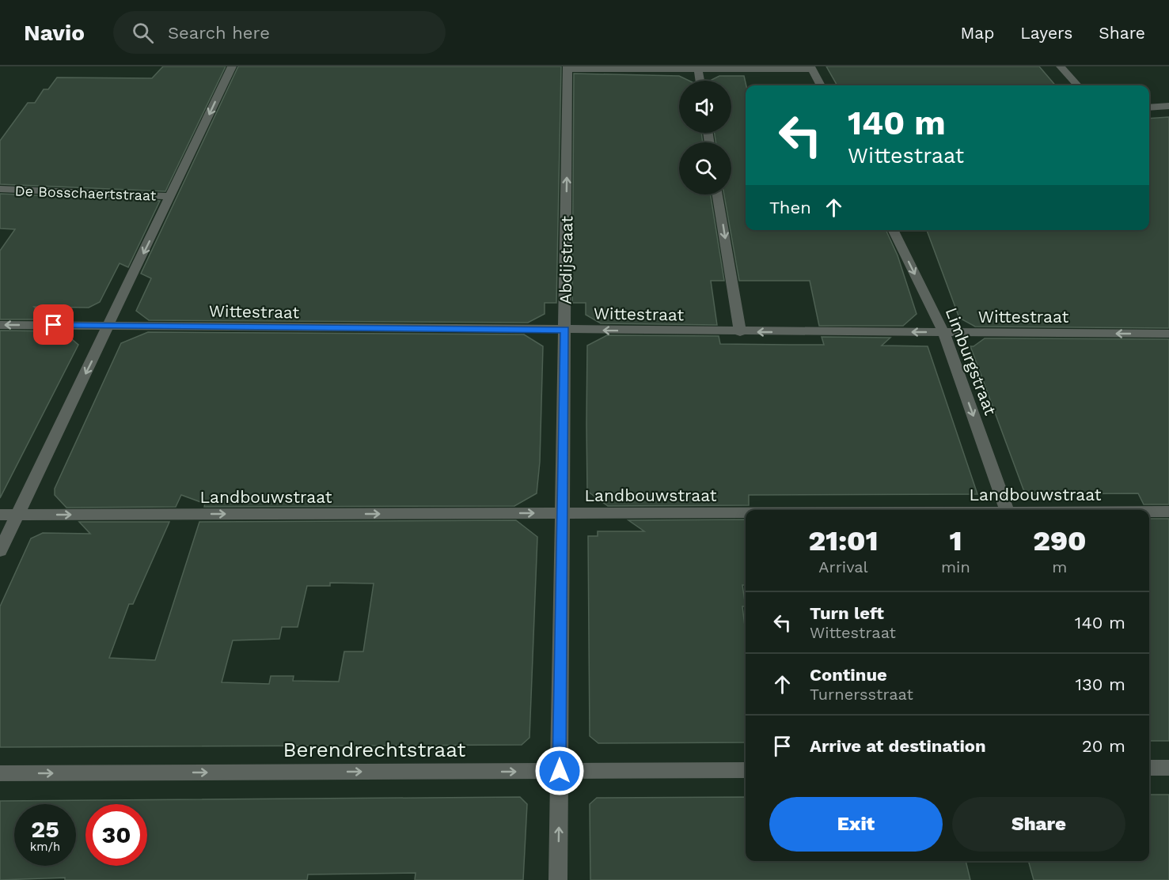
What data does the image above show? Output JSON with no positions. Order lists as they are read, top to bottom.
{
  "streets": {
    "street": [
      "De Bosschaertstraat",
      "Abdijstraat",
      "Wittestraat",
      "Limburgstraat",
      "Landbouwstraat",
      "Berendrechtstraat"
    ]
  },
  "crossings": [
    ["De Bosschaertstraat", "Wittestraat"],
    ["De Bosschaertstraat", "Landbouwstraat"],
    ["Abdijstraat", "Wittestraat"],
    ["Abdijstraat", "Landbouwstraat"],
    ["Abdijstraat", "Berendrechtstraat"],
    ["Wittestraat", "Limburgstraat"]
  ],
  "one_way": [
    "De Bosschaertstraat",
    "Abdijstraat",
    "Wittestraat",
    "Limburgstraat",
    "Landbouwstraat",
    "Berendrechtstraat"
  ],
  "page": {
    "header": "Navio",
    "search": "Search here",
    "nav": ["Map", "Layers", "Share"],
    "turn": ["140 m", "Wittestraat"],
    "then": "Then",
    "eta": [
      "21:01",
      "Arrival",
      "1",
      "min",
      "290",
      "m"
    ],
    "list": [
      {
        "name": "Turn left",
        "note": "Wittestraat",
        "value": "140 m"
      },
      {
        "name": "Continue",
        "note": "Turnersstraat",
        "value": "130 m"
      },
      {
        "name": "Arrive at destination",
        "value": "20 m"
      }
    ],
    "buttons": ["Exit", "Share"],
    "speed": "25 km/h",
    "limit": "30"
  }
}
